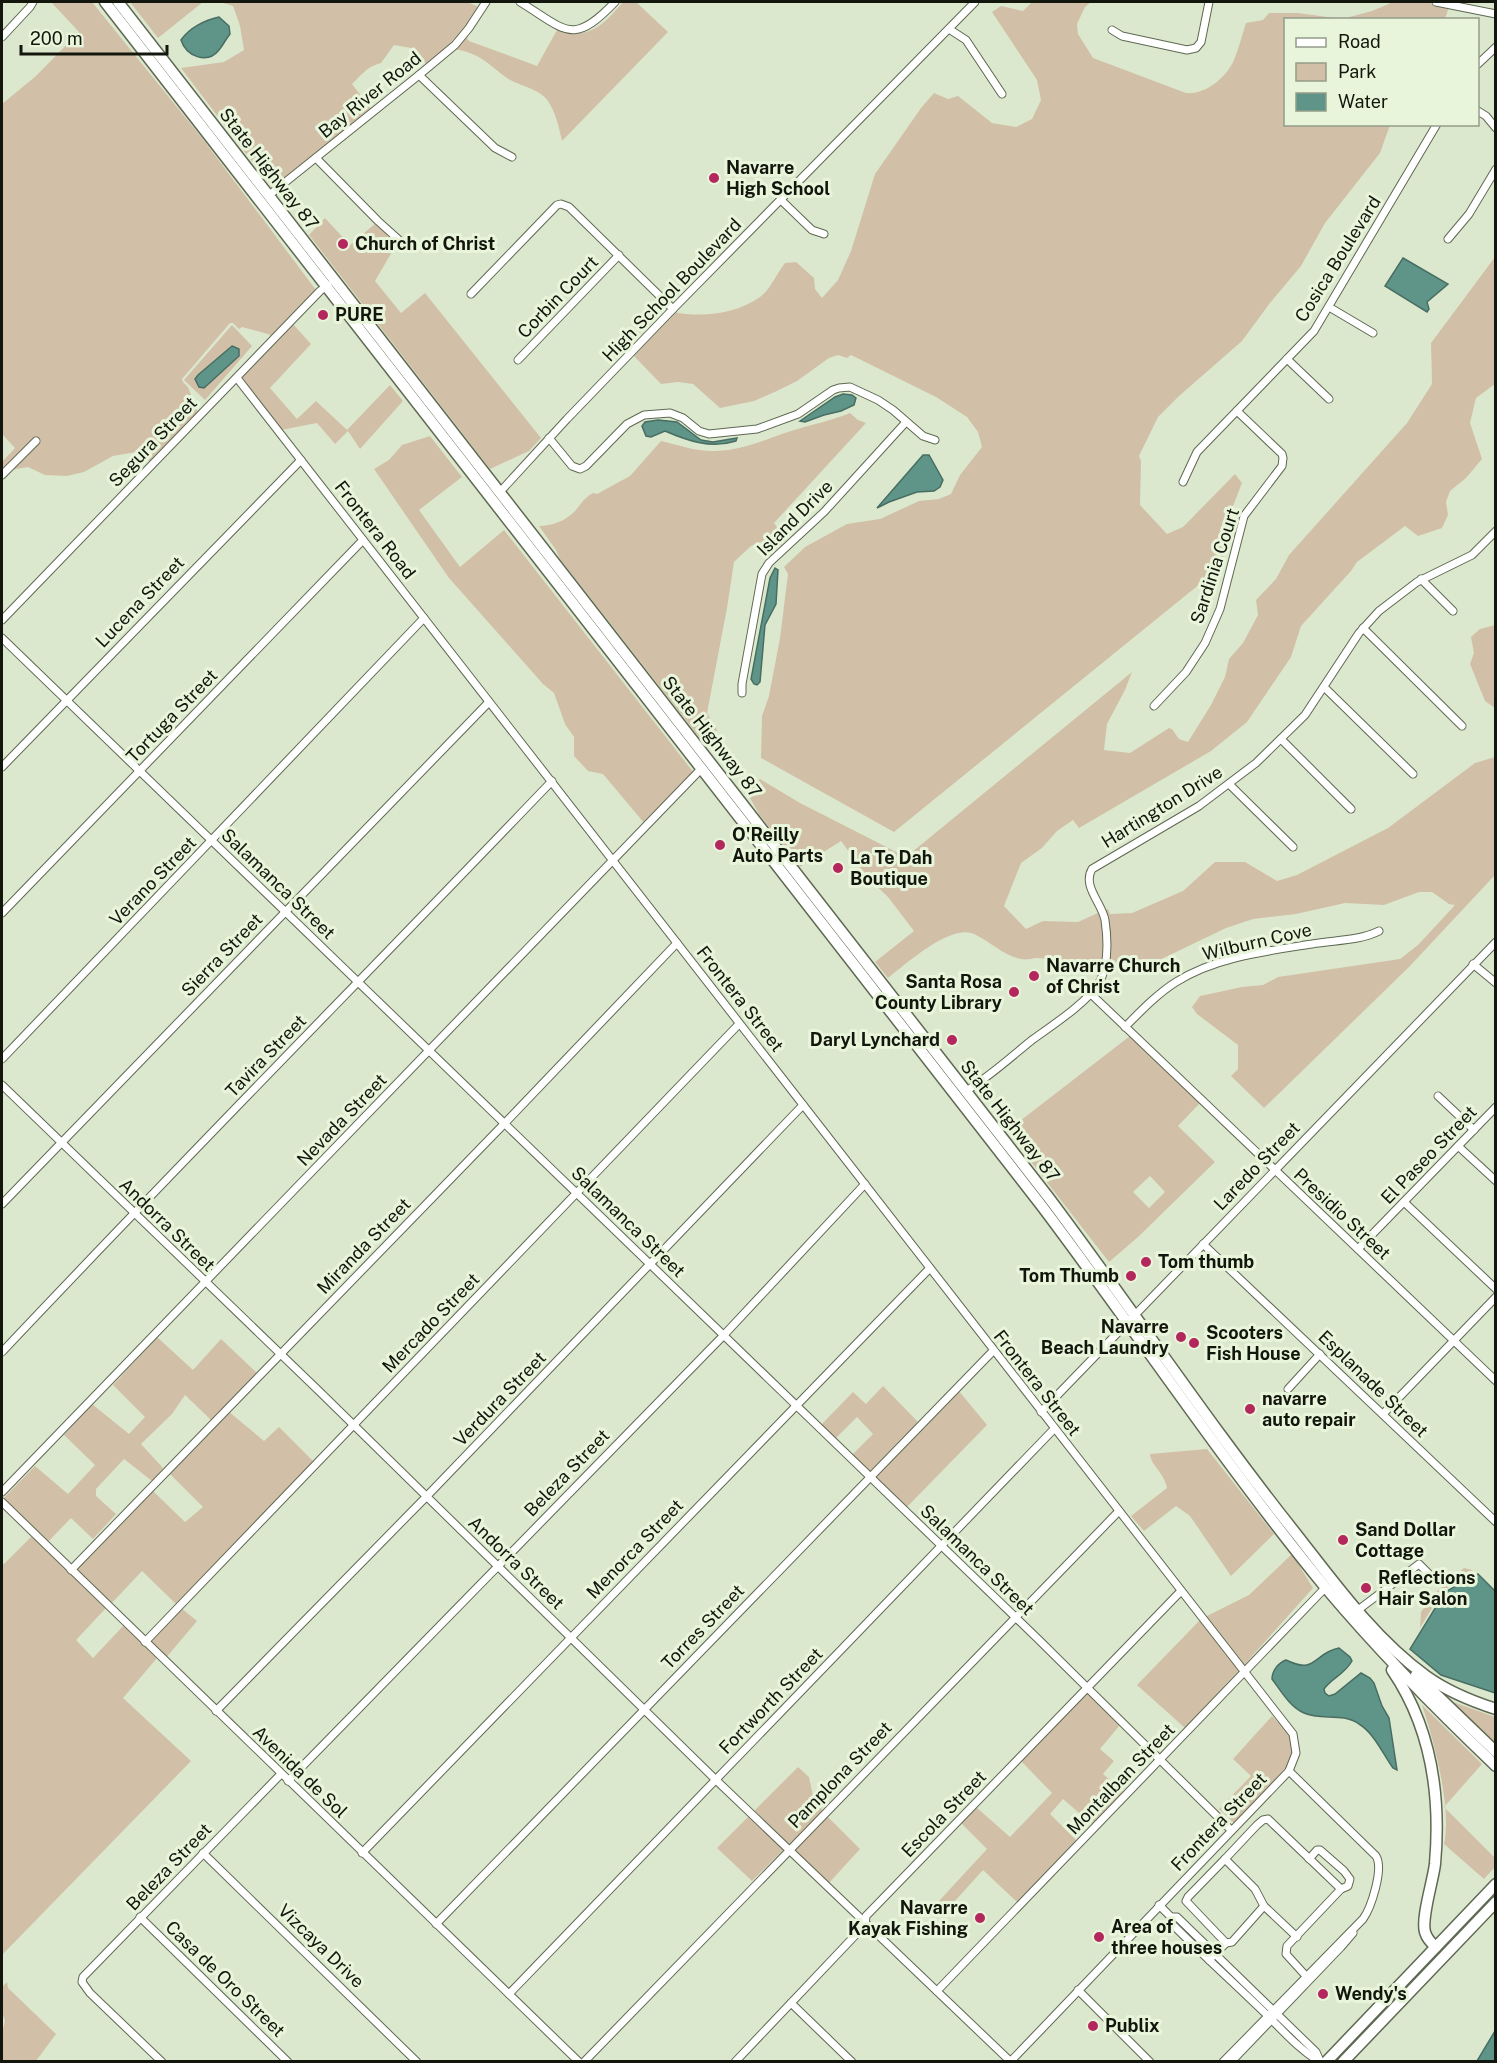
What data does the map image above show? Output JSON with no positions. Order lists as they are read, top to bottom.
{
  "streets": {
    "highway": ["State Highway 87"],
    "street": [
      "Bay River Road",
      "Cosica Boulevard",
      "High School Boulevard",
      "Corbin Court",
      "Segura Street",
      "Island Drive",
      "Frontera Road",
      "Sardinia Court",
      "Lucena Street",
      "Tortuga Street",
      "Hartington Drive",
      "Verano Street",
      "Salamanca Street",
      "Wilburn Cove",
      "Sierra Street",
      "Frontera Street",
      "Tavira Street",
      "Nevada Street",
      "El Paseo Street",
      "Laredo Street",
      "Presidio Street",
      "Andorra Street",
      "Miranda Street",
      "Mercado Street",
      "Esplanade Street",
      "Verdura Street",
      "Beleza Street",
      "Menorca Street",
      "Torres Street",
      "Fortworth Street",
      "Avenida de Sol",
      "Pamplona Street",
      "Montalban Street",
      "Escola Street",
      "Vizcaya Drive",
      "Casa de Oro Street"
    ]
  },
  "crossings": [
    ["Bay River Road", "State Highway 87"],
    ["State Highway 87", "High School Boulevard"],
    ["State Highway 87", "Laredo Street"],
    ["Cosica Boulevard", "Sardinia Court"],
    ["Segura Street", "Frontera Road"],
    ["Frontera Road", "Lucena Street"],
    ["Frontera Road", "Tortuga Street"],
    ["Frontera Road", "Verano Street"],
    ["Frontera Road", "Sierra Street"],
    ["Frontera Road", "Frontera Street"],
    ["Lucena Street", "Salamanca Street"],
    ["Tortuga Street", "Salamanca Street"],
    ["Hartington Drive", "Presidio Street"],
    ["Verano Street", "Salamanca Street"],
    ["Salamanca Street", "Sierra Street"],
    ["Salamanca Street", "Frontera Street"],
    ["Salamanca Street", "Tavira Street"],
    ["Salamanca Street", "Nevada Street"],
    ["Salamanca Street", "Miranda Street"],
    ["Salamanca Street", "Mercado Street"],
    ["Salamanca Street", "Verdura Street"],
    ["Salamanca Street", "Beleza Street"],
    ["Salamanca Street", "Menorca Street"],
    ["Salamanca Street", "Torres Street"],
    ["Salamanca Street", "Fortworth Street"],
    ["Salamanca Street", "Pamplona Street"],
    ["Salamanca Street", "Montalban Street"],
    ["Salamanca Street", "Escola Street"],
    ["Wilburn Cove", "Presidio Street"],
    ["Sierra Street", "Frontera Street"],
    ["Sierra Street", "Andorra Street"],
    ["Frontera Street", "Tavira Street"],
    ["Frontera Street", "Nevada Street"],
    ["Frontera Street", "Laredo Street"],
    ["Frontera Street", "Andorra Street"],
    ["Frontera Street", "Miranda Street"],
    ["Frontera Street", "Mercado Street"],
    ["Frontera Street", "Verdura Street"],
    ["Frontera Street", "Beleza Street"],
    ["Frontera Street", "Menorca Street"],
    ["Frontera Street", "Torres Street"],
    ["Frontera Street", "Fortworth Street"],
    ["Frontera Street", "Pamplona Street"],
    ["Frontera Street", "Montalban Street"],
    ["Frontera Street", "Escola Street"],
    ["Tavira Street", "Andorra Street"],
    ["Nevada Street", "Andorra Street"],
    ["El Paseo Street", "Presidio Street"],
    ["Laredo Street", "Presidio Street"],
    ["Laredo Street", "Esplanade Street"],
    ["Andorra Street", "Miranda Street"],
    ["Andorra Street", "Mercado Street"],
    ["Andorra Street", "Verdura Street"],
    ["Andorra Street", "Beleza Street"],
    ["Andorra Street", "Menorca Street"],
    ["Andorra Street", "Torres Street"],
    ["Andorra Street", "Fortworth Street"],
    ["Andorra Street", "Pamplona Street"],
    ["Andorra Street", "Montalban Street"],
    ["Andorra Street", "Escola Street"],
    ["Miranda Street", "Avenida de Sol"],
    ["Mercado Street", "Avenida de Sol"],
    ["Verdura Street", "Avenida de Sol"],
    ["Beleza Street", "Avenida de Sol"],
    ["Beleza Street", "Vizcaya Drive"],
    ["Beleza Street", "Casa de Oro Street"],
    ["Menorca Street", "Avenida de Sol"],
    ["Torres Street", "Avenida de Sol"],
    ["Fortworth Street", "Avenida de Sol"]
  ],
  "places": [
    "Navarre High School",
    "Church of Christ",
    "PURE",
    "O'Reilly Auto Parts",
    "La Te Dah Boutique",
    "Navarre Church of Christ",
    "Santa Rosa County Library",
    "Daryl Lynchard",
    "Tom thumb",
    "Tom Thumb",
    "Navarre Beach Laundry",
    "Scooters Fish House",
    "navarre auto repair",
    "Sand Dollar Cottage",
    "Reflections Hair Salon",
    "Navarre Kayak Fishing",
    "Area of three houses",
    "Wendy's",
    "Publix"
  ],
  "legend": ["Road", "Park", "Water"],
  "scale_bar": "200 m"
}
